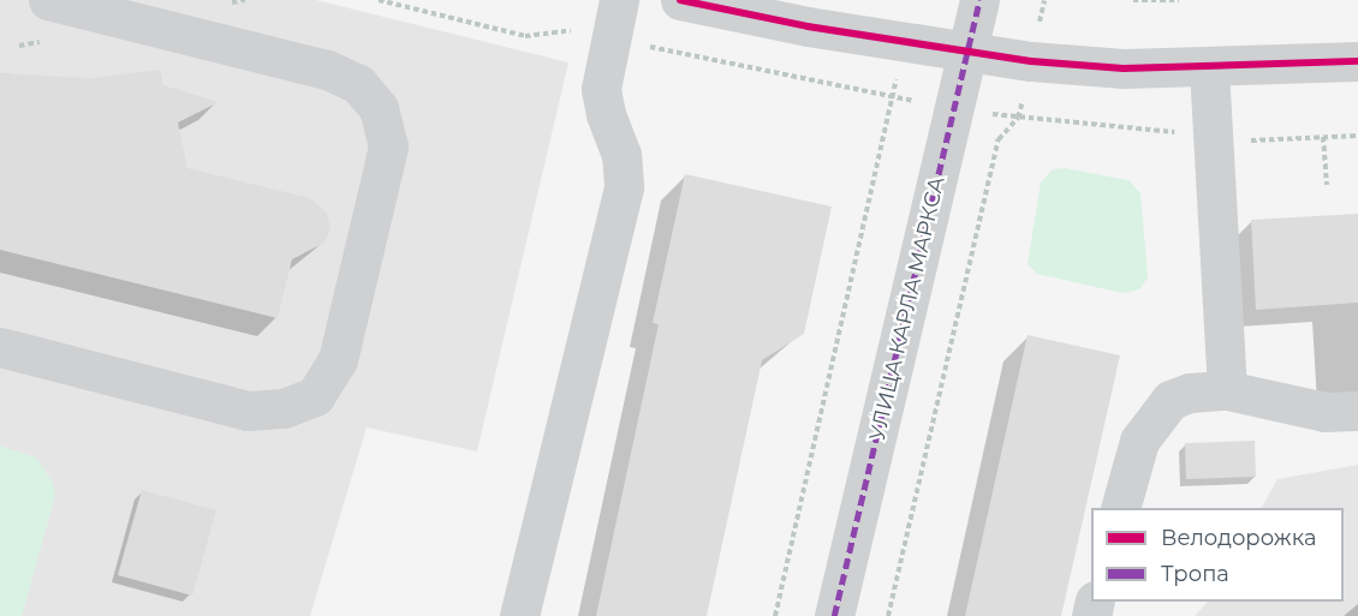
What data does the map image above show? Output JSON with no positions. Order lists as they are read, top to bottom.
{
  "streets": {
    "street": ["УЛИЦА КАРЛА МАРКСА"]
  },
  "legend": ["Велодорожка", "Тропа"]
}
